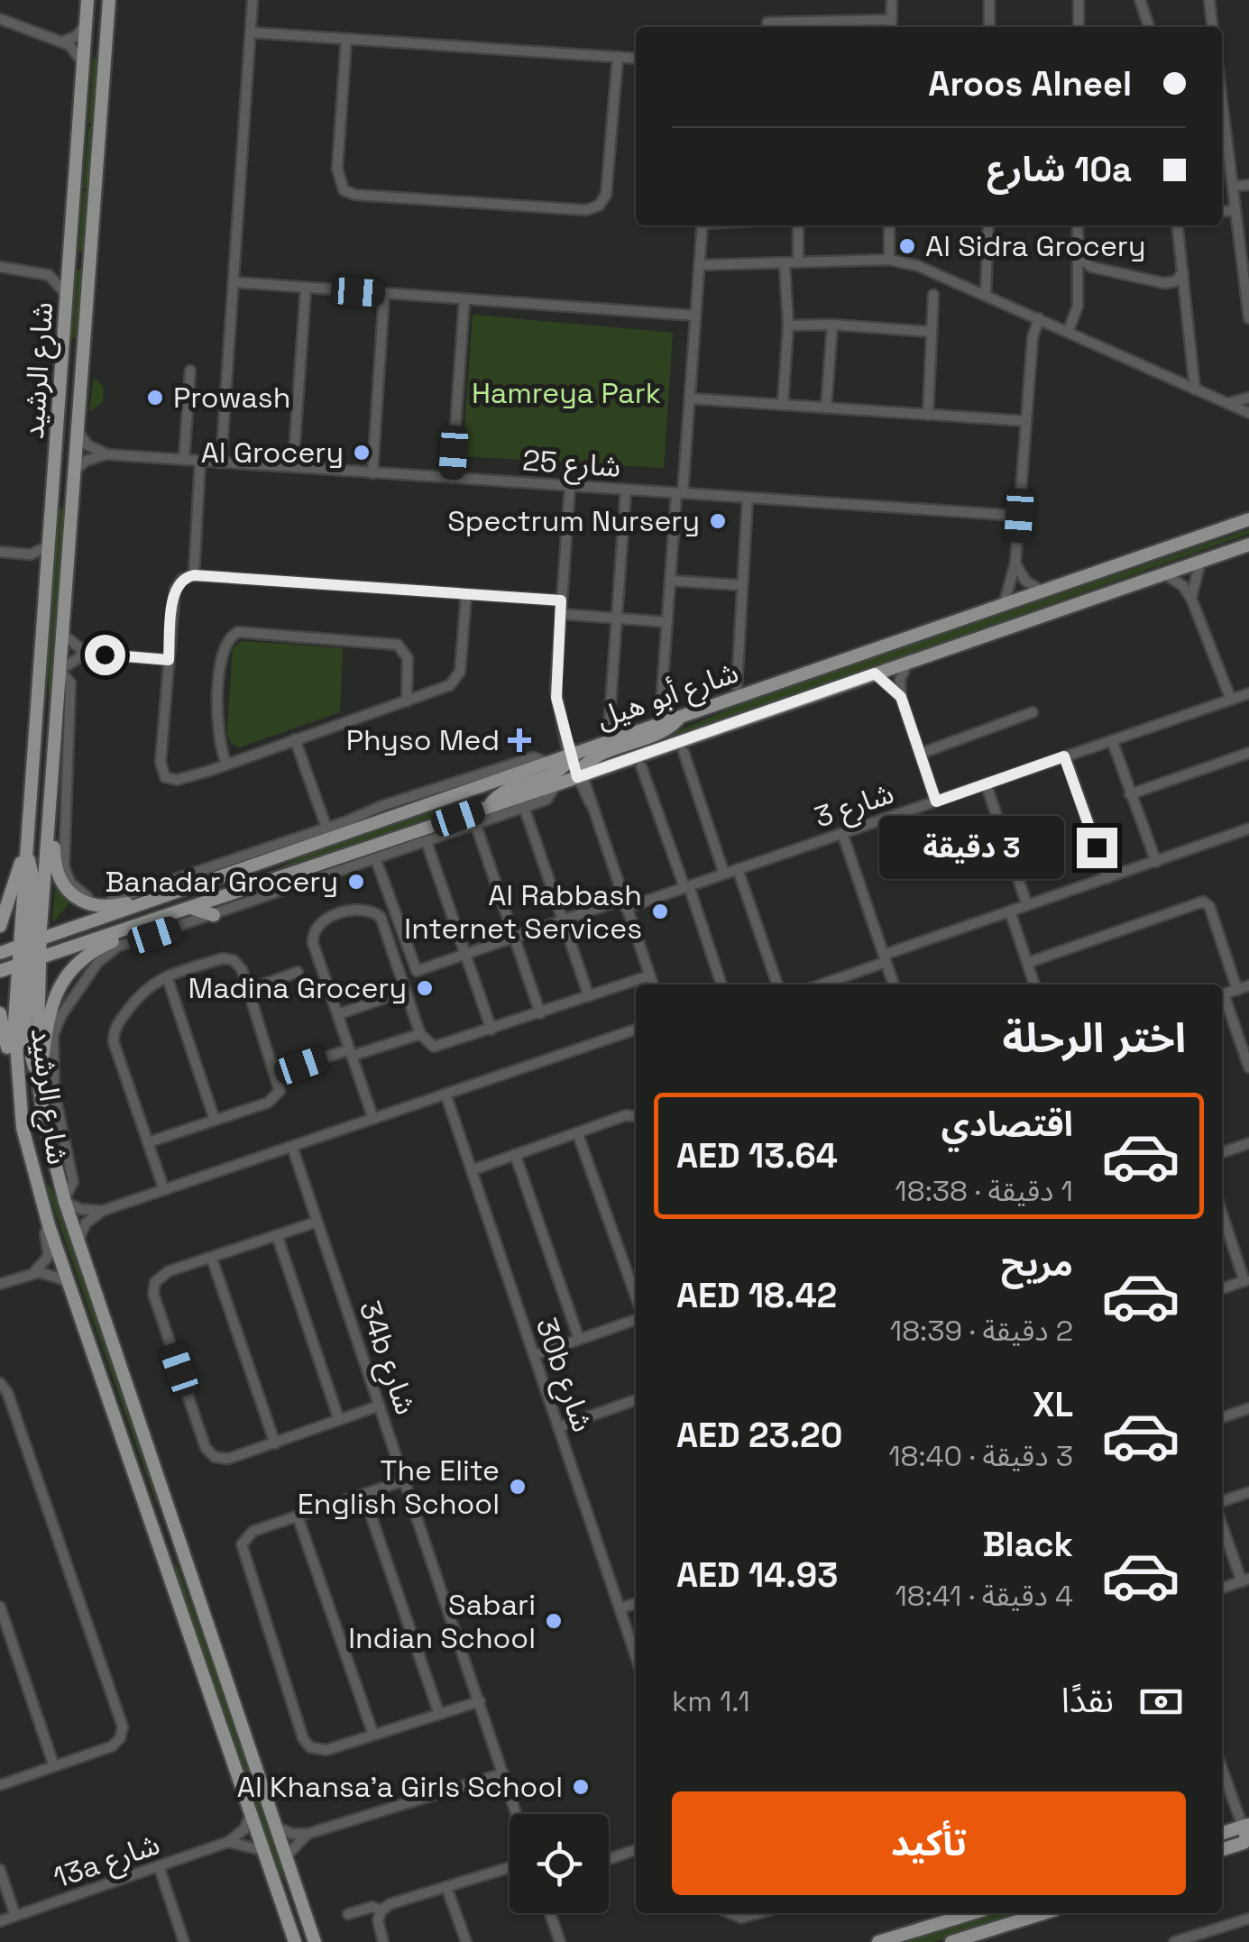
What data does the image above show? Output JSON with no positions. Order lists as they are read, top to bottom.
{
  "streets": {
    "main road": ["شارع الرشيد", "شارع أبو هيل"],
    "street": [
      "شارع 25",
      "شارع 3",
      "34b شارع",
      "30b شارع",
      "13a شارع"
    ]
  },
  "crossings": [
    ["شارع الرشيد", "شارع أبو هيل"]
  ],
  "parks": ["Hamreya Park"],
  "places": {
    "other": [
      "Al Sidra Grocery",
      "Prowash",
      "Al Grocery",
      "Spectrum Nursery",
      "Banadar Grocery",
      "Al Rabbash Internet Services",
      "Madina Grocery",
      "The Elite English School",
      "Sabari Indian School",
      "Al Khansa'a Girls School"
    ],
    "health": ["Physo Med"]
  },
  "page": {
    "banner": ["Aroos Alneel", "10a شارع"],
    "bubble": "3 دقيقة",
    "heading": "اختر الرحلة",
    "list": [
      {
        "name": "اقتصادي",
        "note": "1 دقيقة · 18:38",
        "value": "AED 13.64"
      },
      {
        "name": "مريح",
        "note": "2 دقيقة · 18:39",
        "value": "AED 18.42"
      },
      {
        "name": "XL",
        "note": "3 دقيقة · 18:40",
        "value": "AED 23.20"
      },
      {
        "name": "Black",
        "note": "4 دقيقة · 18:41",
        "value": "AED 14.93"
      }
    ],
    "pay": ["نقدًا", "1.1 km"],
    "buttons": "تأكيد"
  }
}
